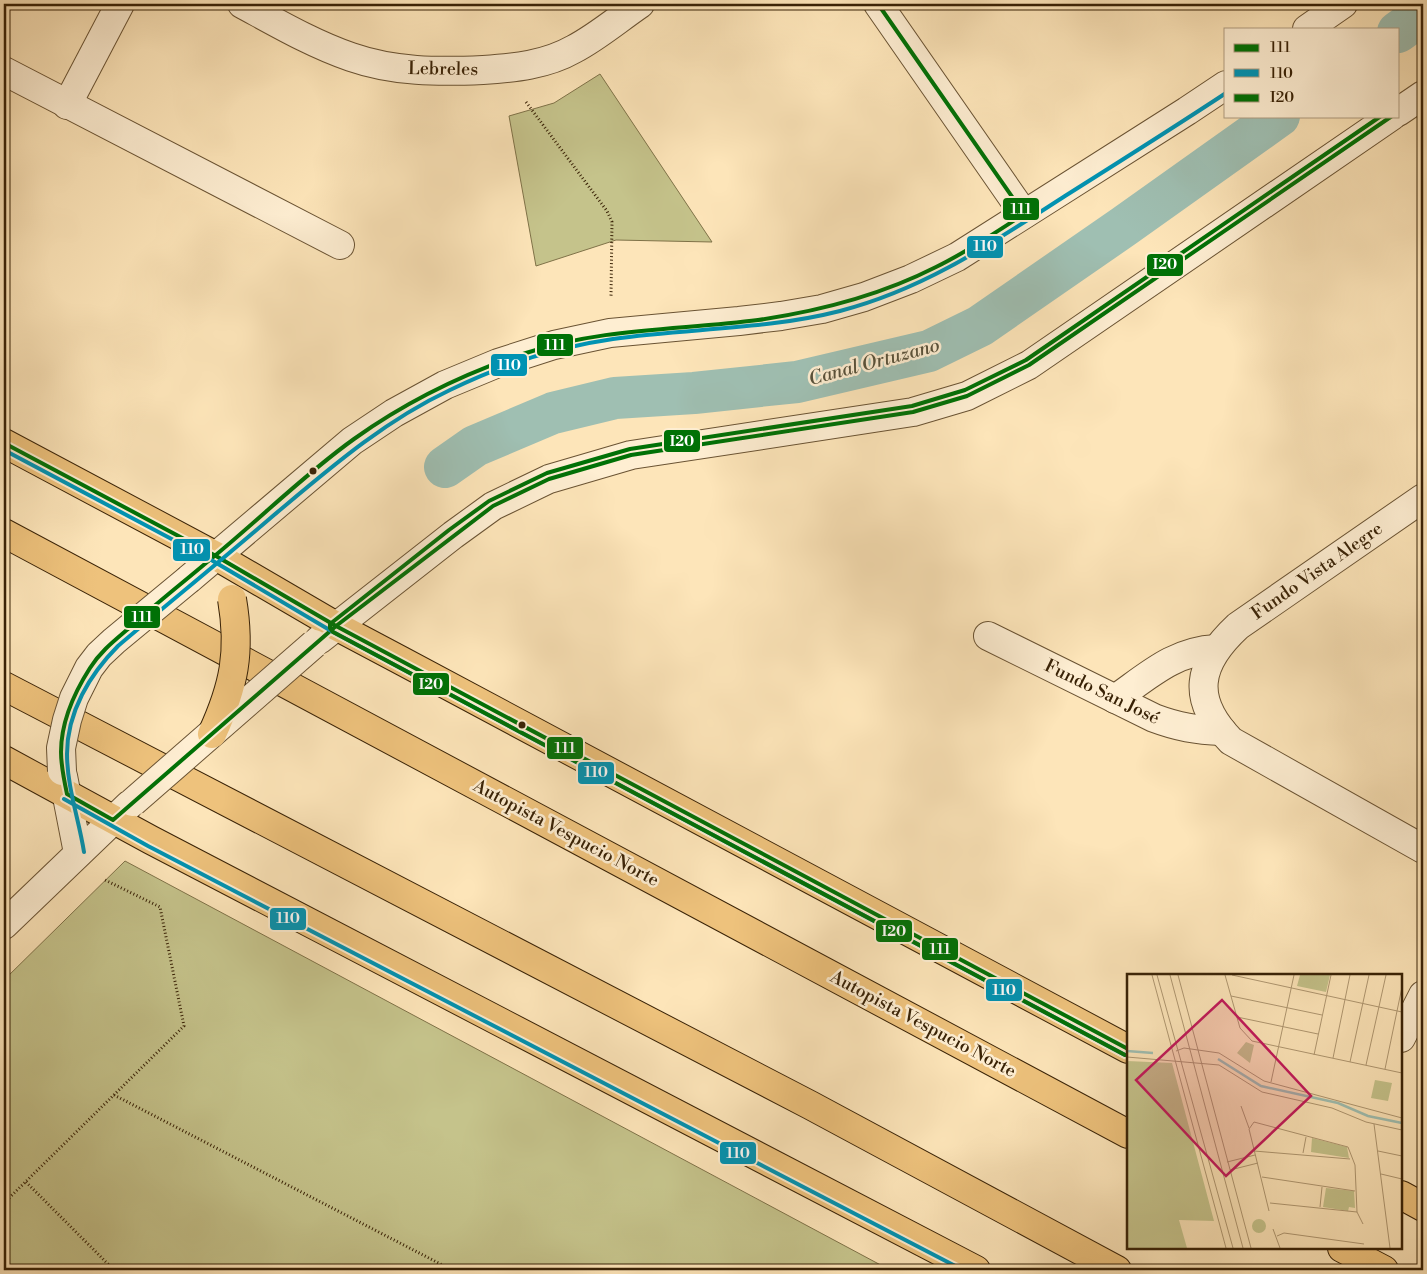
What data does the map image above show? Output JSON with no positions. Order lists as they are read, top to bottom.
{
  "streets": {
    "main road": ["Autopista Vespucio Norte"],
    "street": ["Lebreles", "Fundo Vista Alegre", "Fundo San José"]
  },
  "crossings": [
    ["Fundo Vista Alegre", "Fundo San José"]
  ],
  "water": ["Canal Ortuzano"],
  "lines": ["transit line 111", "transit line 110", "transit line I20"],
  "legend": ["111", "110", "I20"]
}
